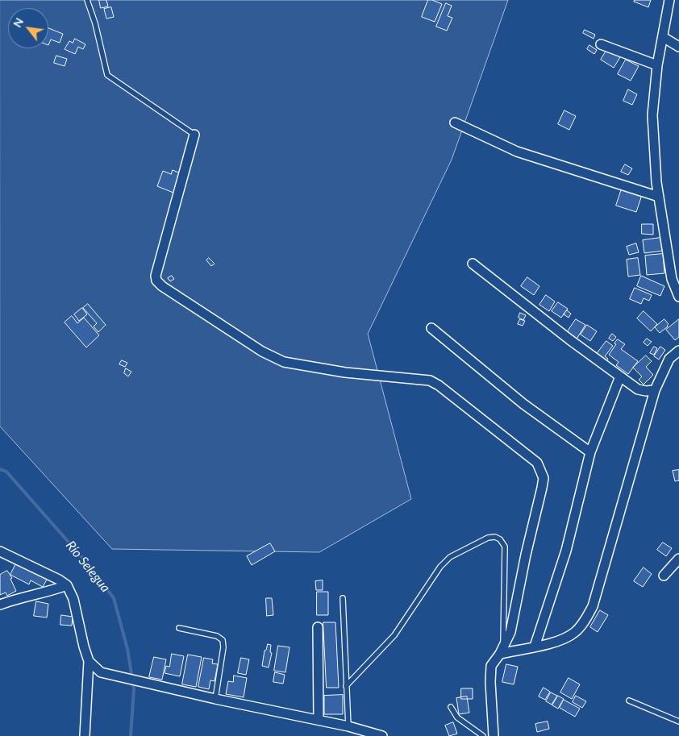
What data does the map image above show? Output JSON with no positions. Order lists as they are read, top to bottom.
{
  "water": ["Río Selegua"],
  "north": "top left"
}
